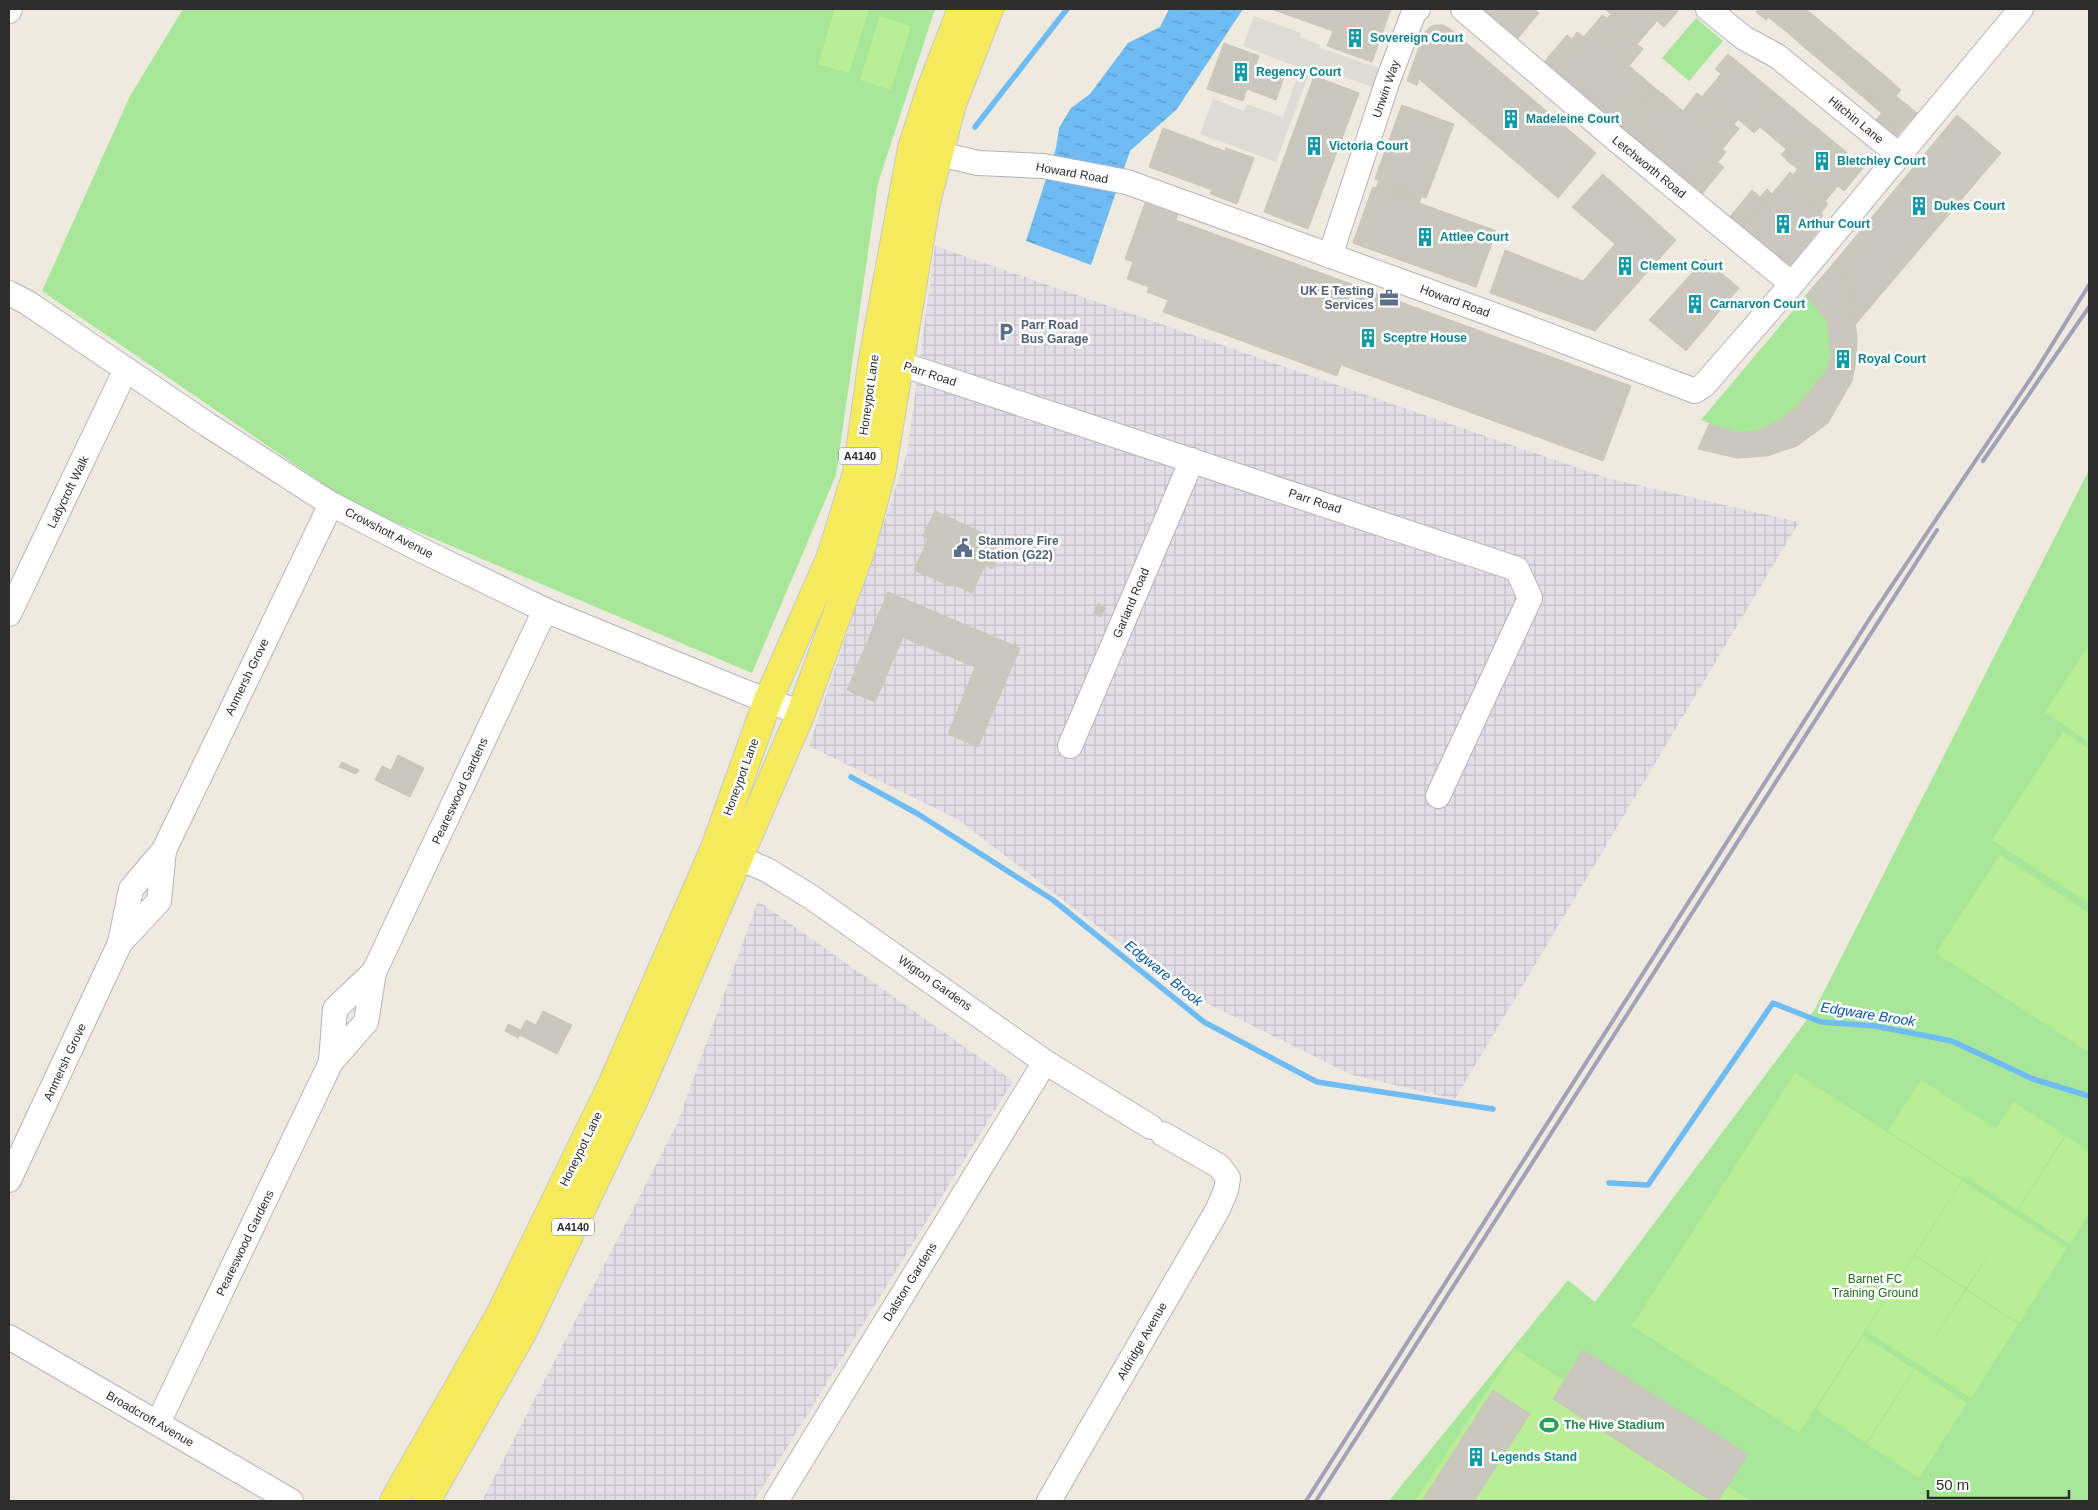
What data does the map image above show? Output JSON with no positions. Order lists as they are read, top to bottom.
{
  "streets": {
    "main road": ["Honeypot Lane", "A4140"],
    "street": [
      "Unwin Way",
      "Hitchin Lane",
      "Letchworth Road",
      "Howard Road",
      "Parr Road",
      "Ladycroft Walk",
      "Crowshott Avenue",
      "Garland Road",
      "Anmersh Grove",
      "Peareswood Gardens",
      "Wigton Gardens",
      "Dalston Gardens",
      "Aldridge Avenue",
      "Broadcroft Avenue"
    ]
  },
  "crossings": [
    ["Unwin Way", "Howard Road"],
    ["Hitchin Lane", "Howard Road"],
    ["Letchworth Road", "Howard Road"],
    ["Howard Road", "Honeypot Lane"],
    ["Parr Road", "Honeypot Lane"],
    ["Parr Road", "Garland Road"],
    ["Honeypot Lane", "Crowshott Avenue"],
    ["Honeypot Lane", "Wigton Gardens"],
    ["Ladycroft Walk", "Crowshott Avenue"],
    ["Crowshott Avenue", "Anmersh Grove"],
    ["Crowshott Avenue", "Peareswood Gardens"],
    ["Peareswood Gardens", "Broadcroft Avenue"],
    ["Wigton Gardens", "Dalston Gardens"],
    ["Wigton Gardens", "Aldridge Avenue"]
  ],
  "water": ["Edgware Brook"],
  "parks": ["Barnet FC Training Ground"],
  "places": {
    "building": [
      "Sovereign Court",
      "Regency Court",
      "Madeleine Court",
      "Victoria Court",
      "Bletchley Court",
      "Dukes Court",
      "Arthur Court",
      "Attlee Court",
      "Clement Court",
      "Carnarvon Court",
      "Sceptre House",
      "Royal Court",
      "Legends Stand"
    ],
    "office": ["UK E Testing Services"],
    "parking": ["Parr Road Bus Garage"],
    "public building": ["Stanmore Fire Station (G22)"],
    "sports": ["The Hive Stadium"]
  },
  "scale_bar": "50 m"
}
